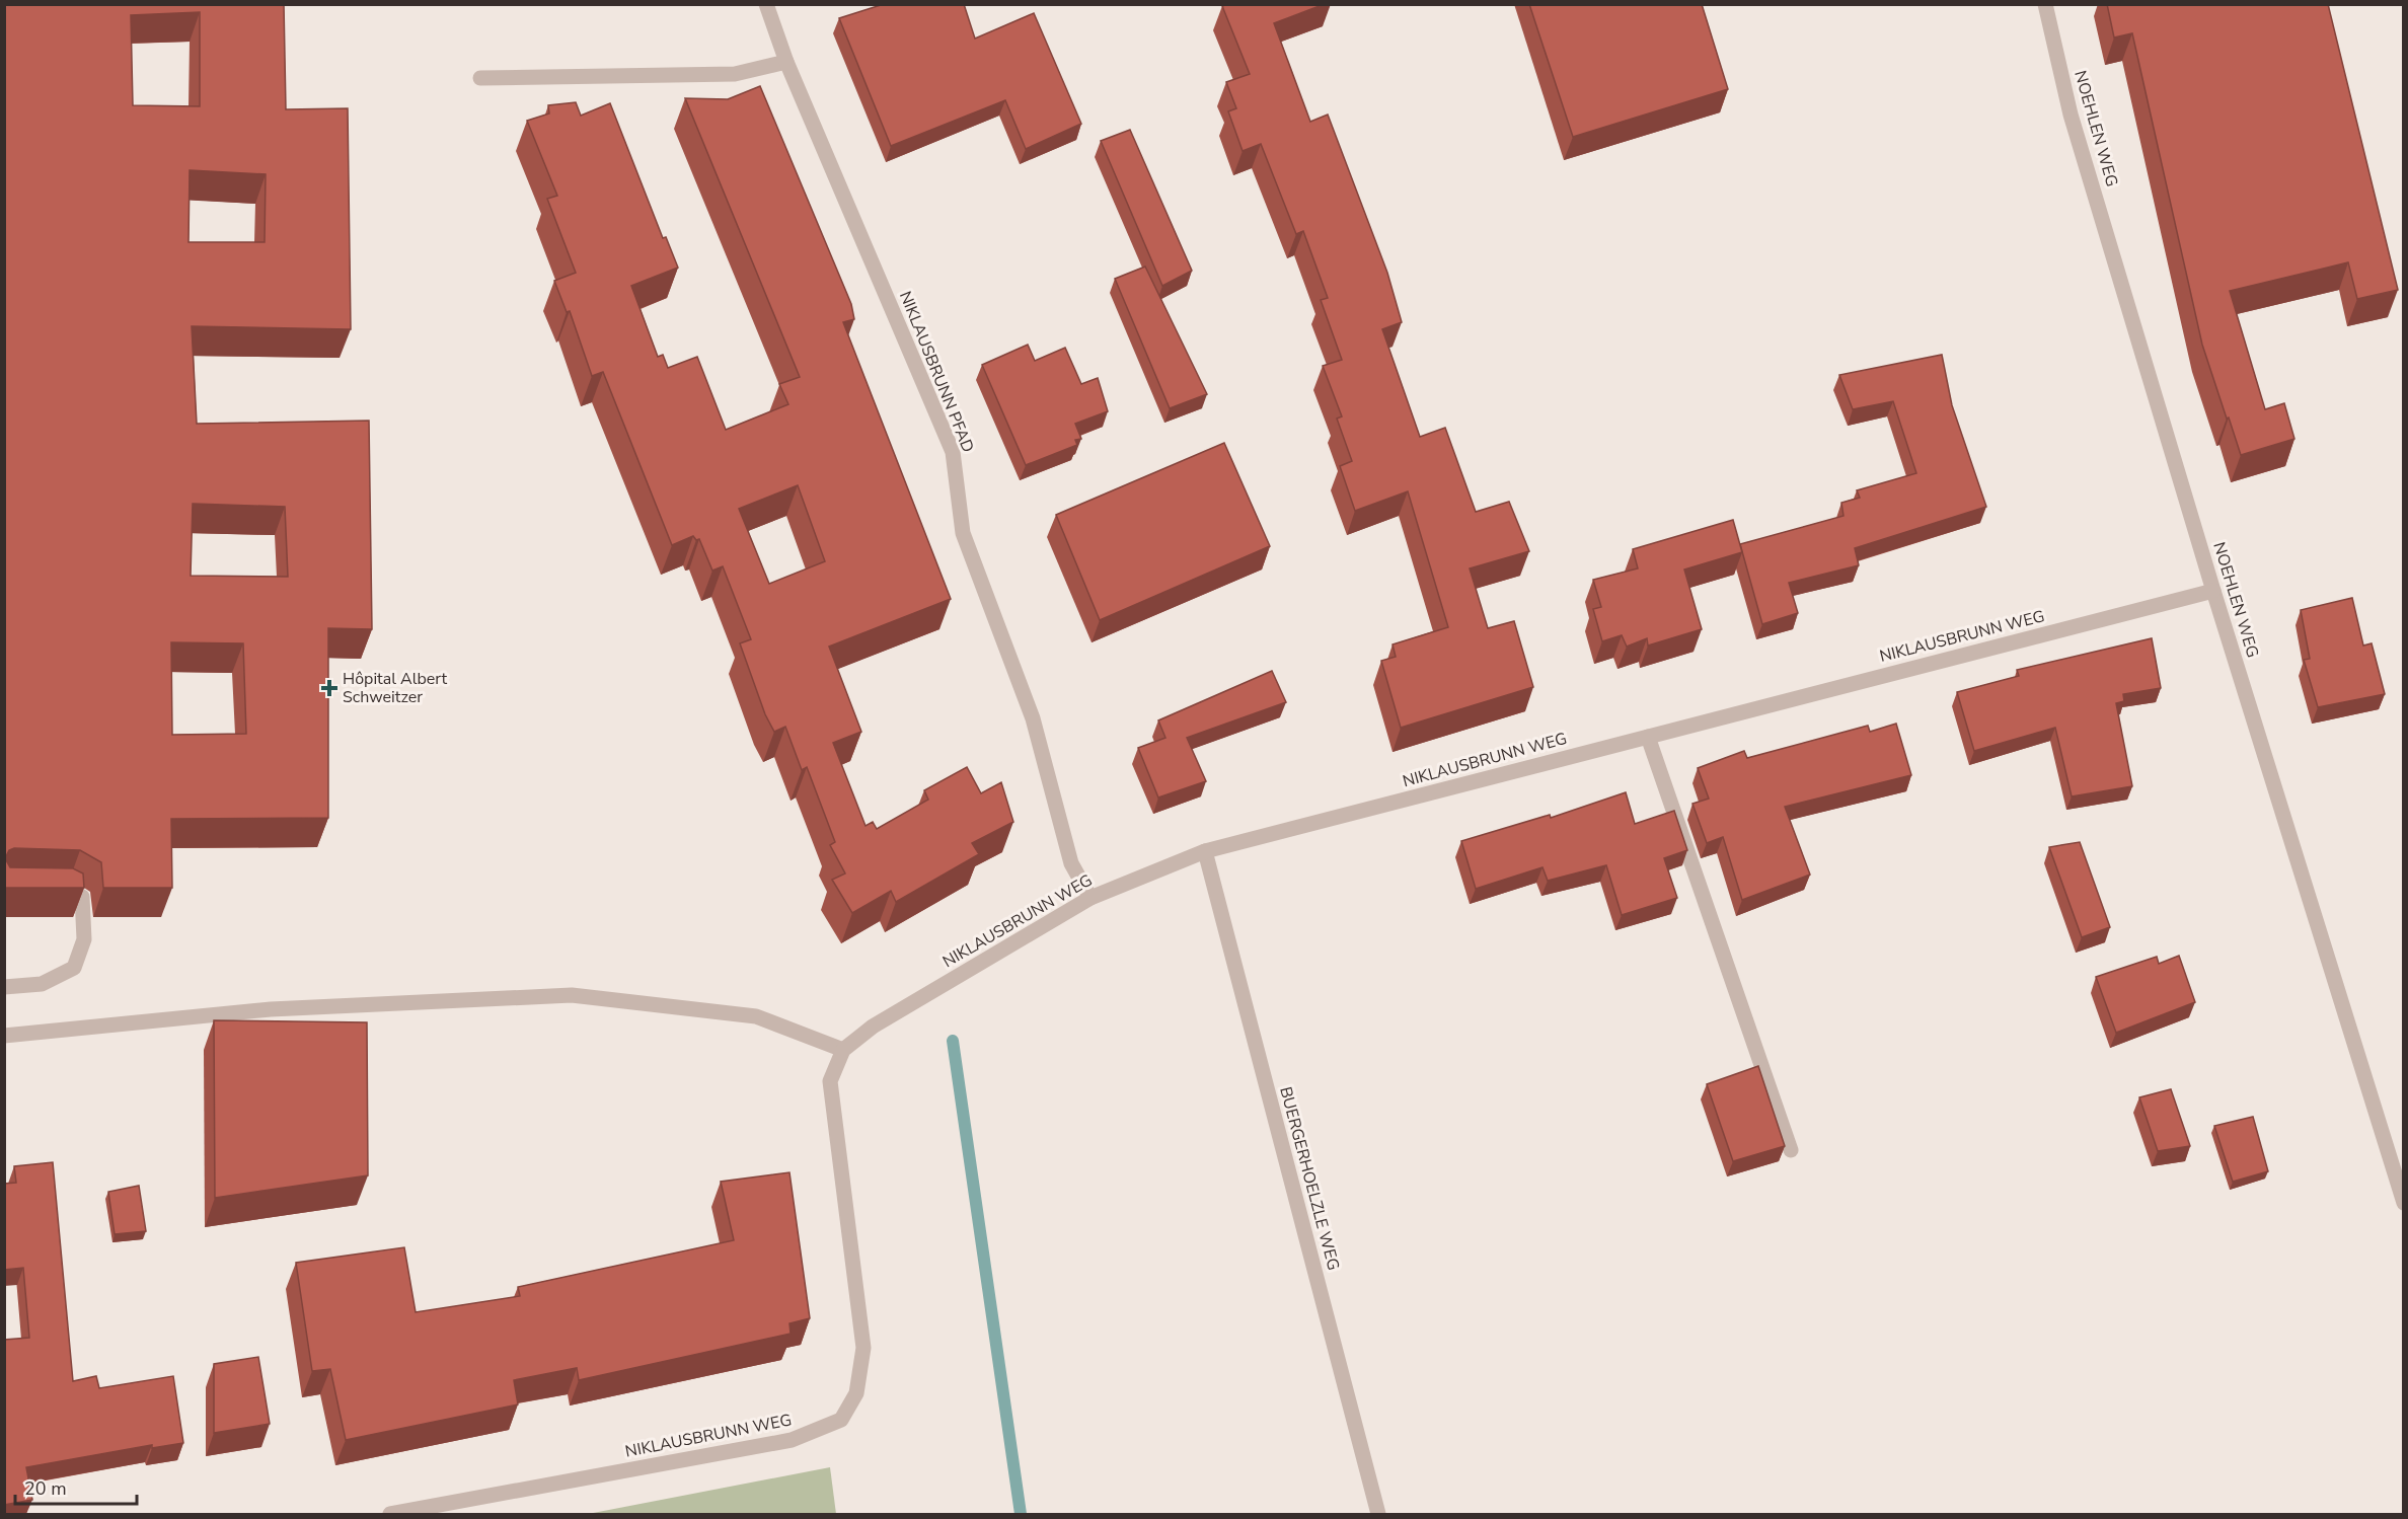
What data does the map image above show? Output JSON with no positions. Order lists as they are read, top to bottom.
{
  "streets": {
    "street": [
      "NOEHLEN WEG",
      "NIKLAUSBRUNN PFAD",
      "NIKLAUSBRUNN WEG",
      "BUERGERHOELZLE WEG"
    ]
  },
  "crossings": [
    ["NOEHLEN WEG", "NIKLAUSBRUNN WEG"],
    ["NIKLAUSBRUNN PFAD", "NIKLAUSBRUNN WEG"],
    ["NIKLAUSBRUNN WEG", "BUERGERHOELZLE WEG"]
  ],
  "places": {
    "health": ["Hôpital Albert Schweitzer"]
  },
  "scale_bar": "20 m"
}
